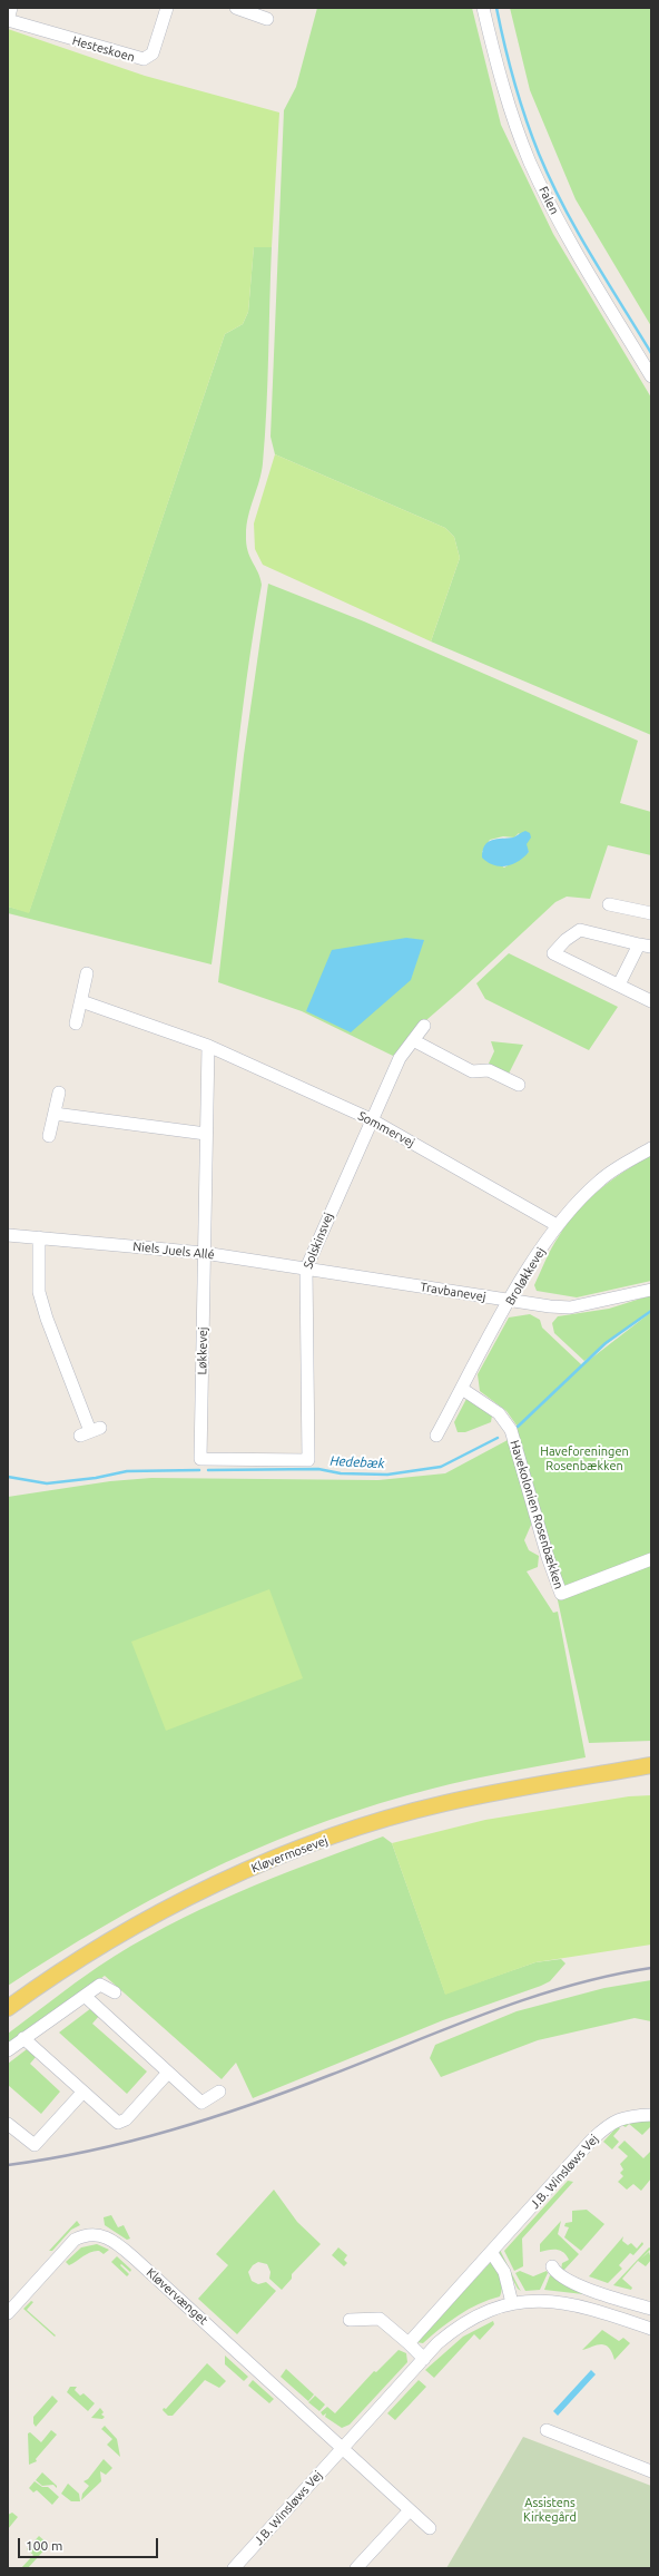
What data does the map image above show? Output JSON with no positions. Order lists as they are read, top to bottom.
{
  "streets": {
    "main road": ["Kløvermosevej"],
    "street": [
      "Hesteskoen",
      "Falen",
      "Sommervej",
      "Solskinsvej",
      "Niels Juels Allé",
      "Broløkkevej",
      "Travbanevej",
      "Løkkevej",
      "Havekolonien Rosenbækken",
      "J.B. Winsløws Vej",
      "Kløvervænget"
    ]
  },
  "crossings": [
    ["Sommervej", "Solskinsvej"],
    ["Sommervej", "Broløkkevej"],
    ["Sommervej", "Løkkevej"],
    ["Solskinsvej", "Niels Juels Allé"],
    ["Solskinsvej", "Travbanevej"],
    ["Solskinsvej", "Løkkevej"],
    ["Niels Juels Allé", "Travbanevej"],
    ["Niels Juels Allé", "Løkkevej"],
    ["Broløkkevej", "Travbanevej"],
    ["Broløkkevej", "Havekolonien Rosenbækken"],
    ["J.B. Winsløws Vej", "Kløvervænget"]
  ],
  "water": ["Hedebæk"],
  "parks": ["Haveforeningen Rosenbækken", "Assistens Kirkegård"],
  "scale_bar": "100 m"
}
